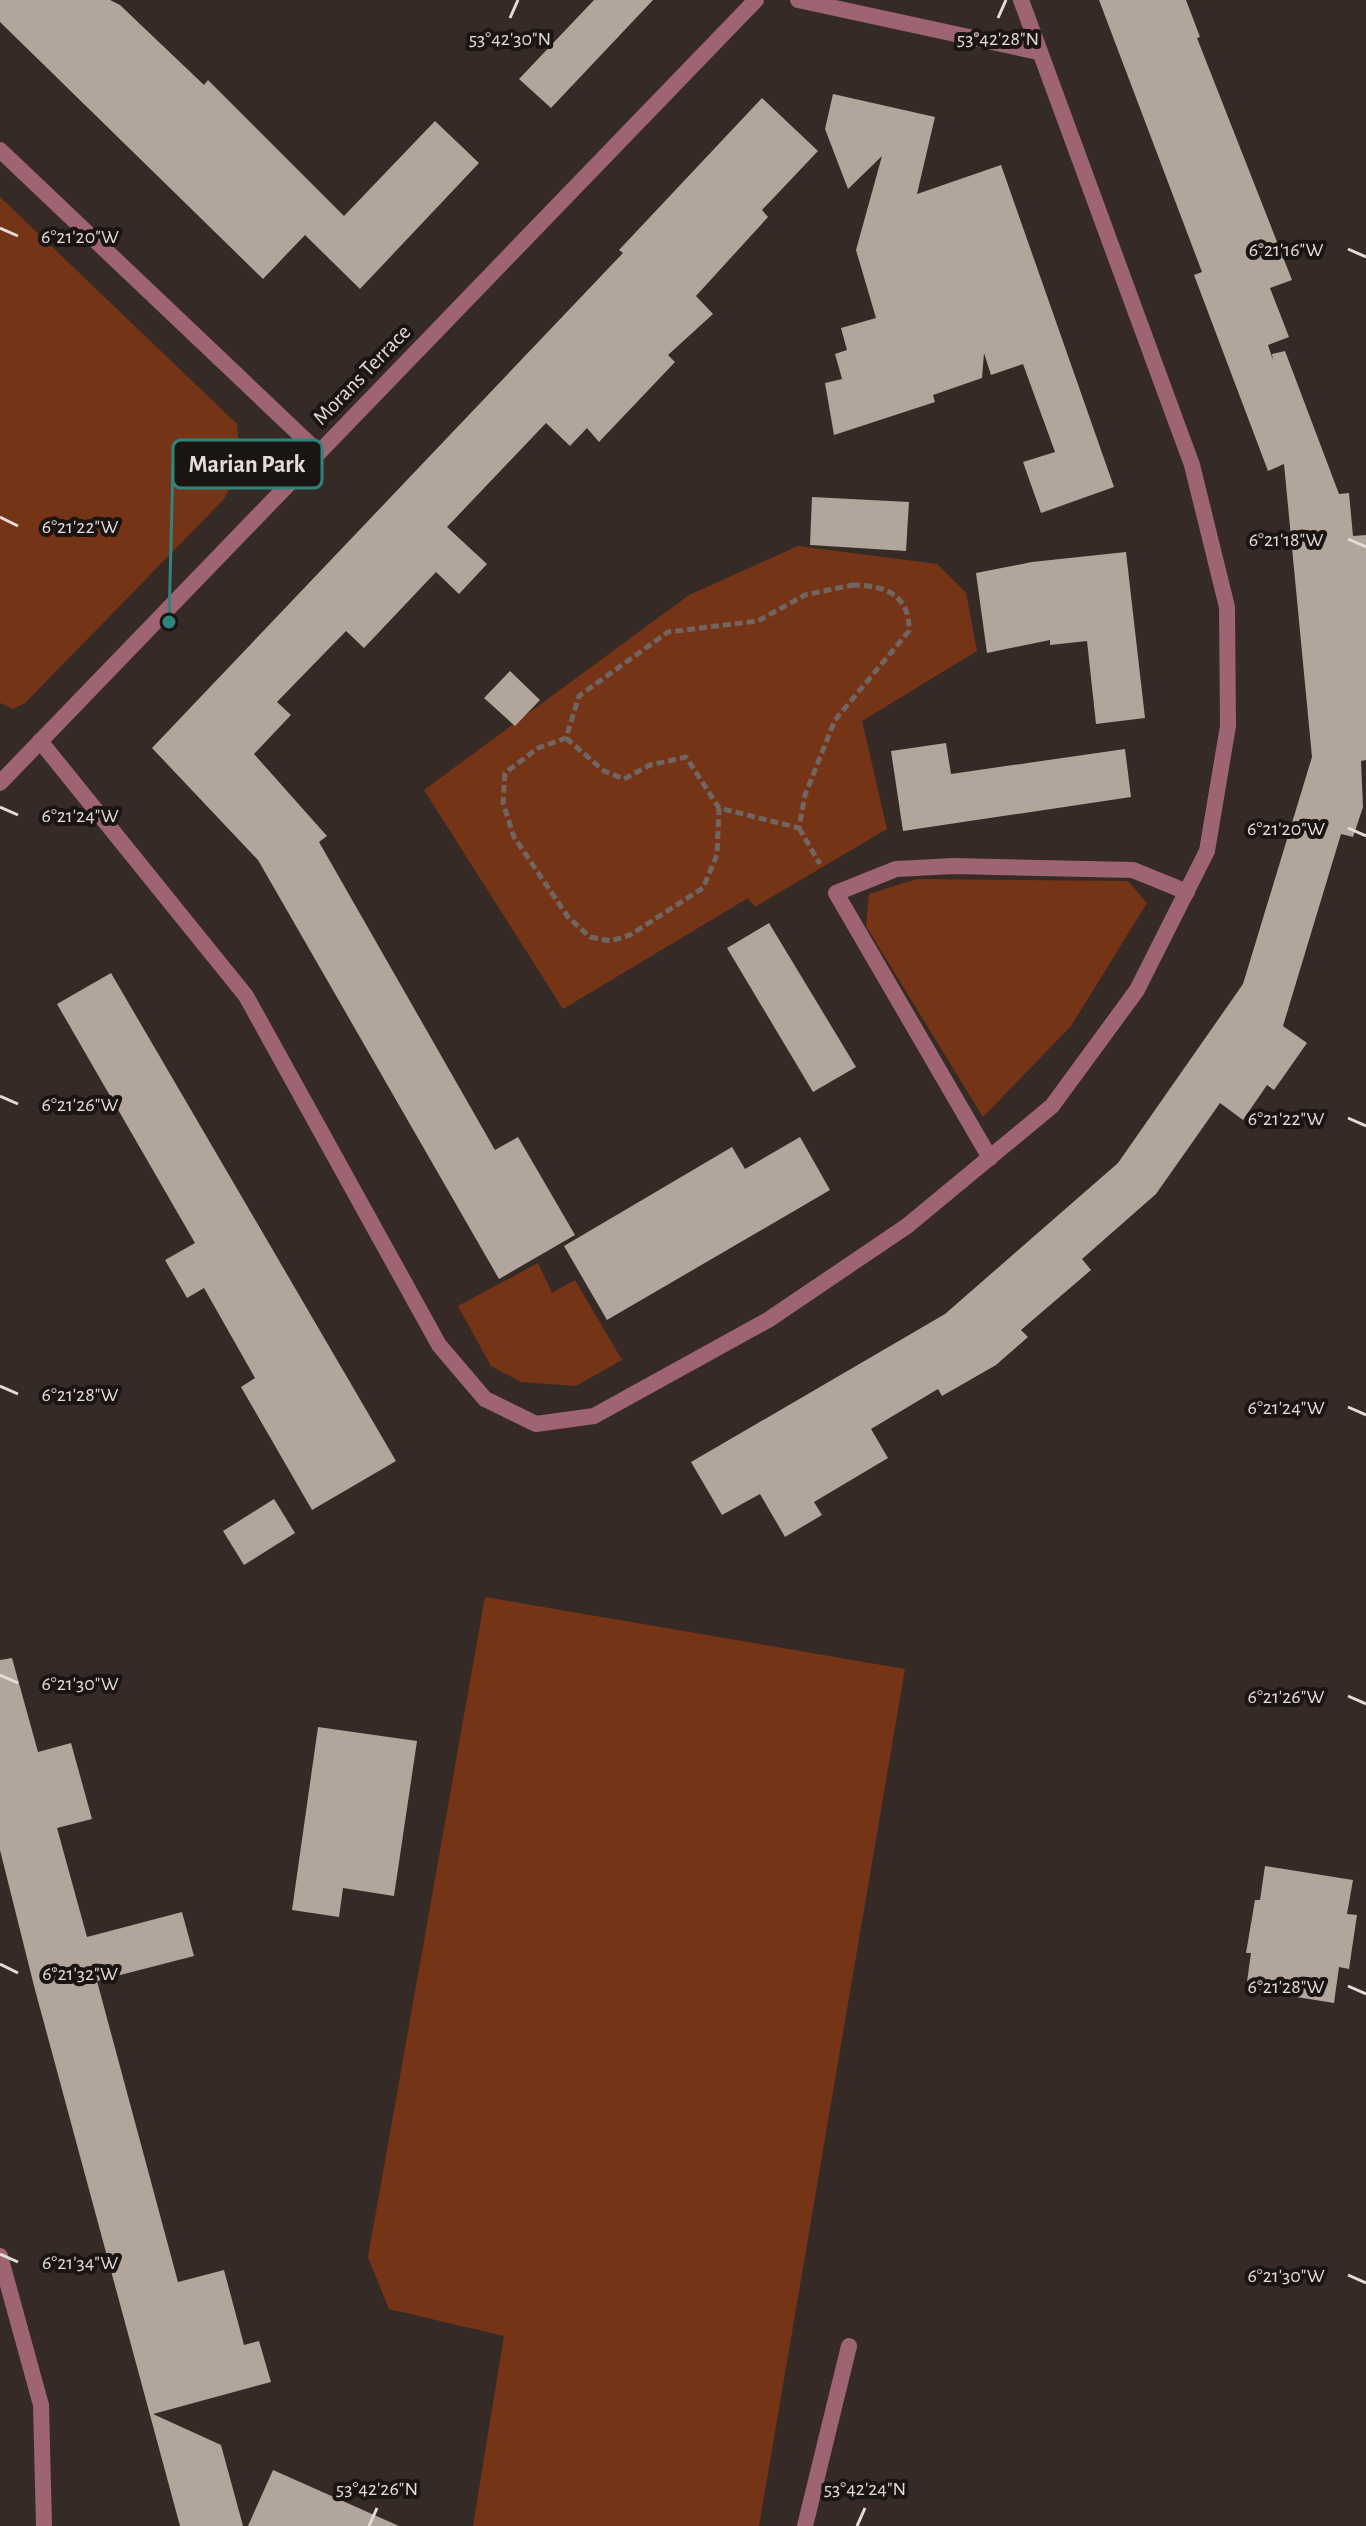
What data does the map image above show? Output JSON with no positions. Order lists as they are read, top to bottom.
{
  "streets": {
    "street": ["Morans Terrace"]
  },
  "places": ["Marian Park"],
  "coordinates": [
    "53°42'30\"N",
    "53°42'28\"N",
    "6°21'20\"W",
    "6°21'16\"W",
    "6°21'22\"W",
    "6°21'18\"W",
    "6°21'24\"W",
    "6°21'26\"W",
    "6°21'28\"W",
    "6°21'30\"W",
    "6°21'32\"W",
    "6°21'34\"W",
    "53°42'26\"N",
    "53°42'24\"N"
  ]
}
